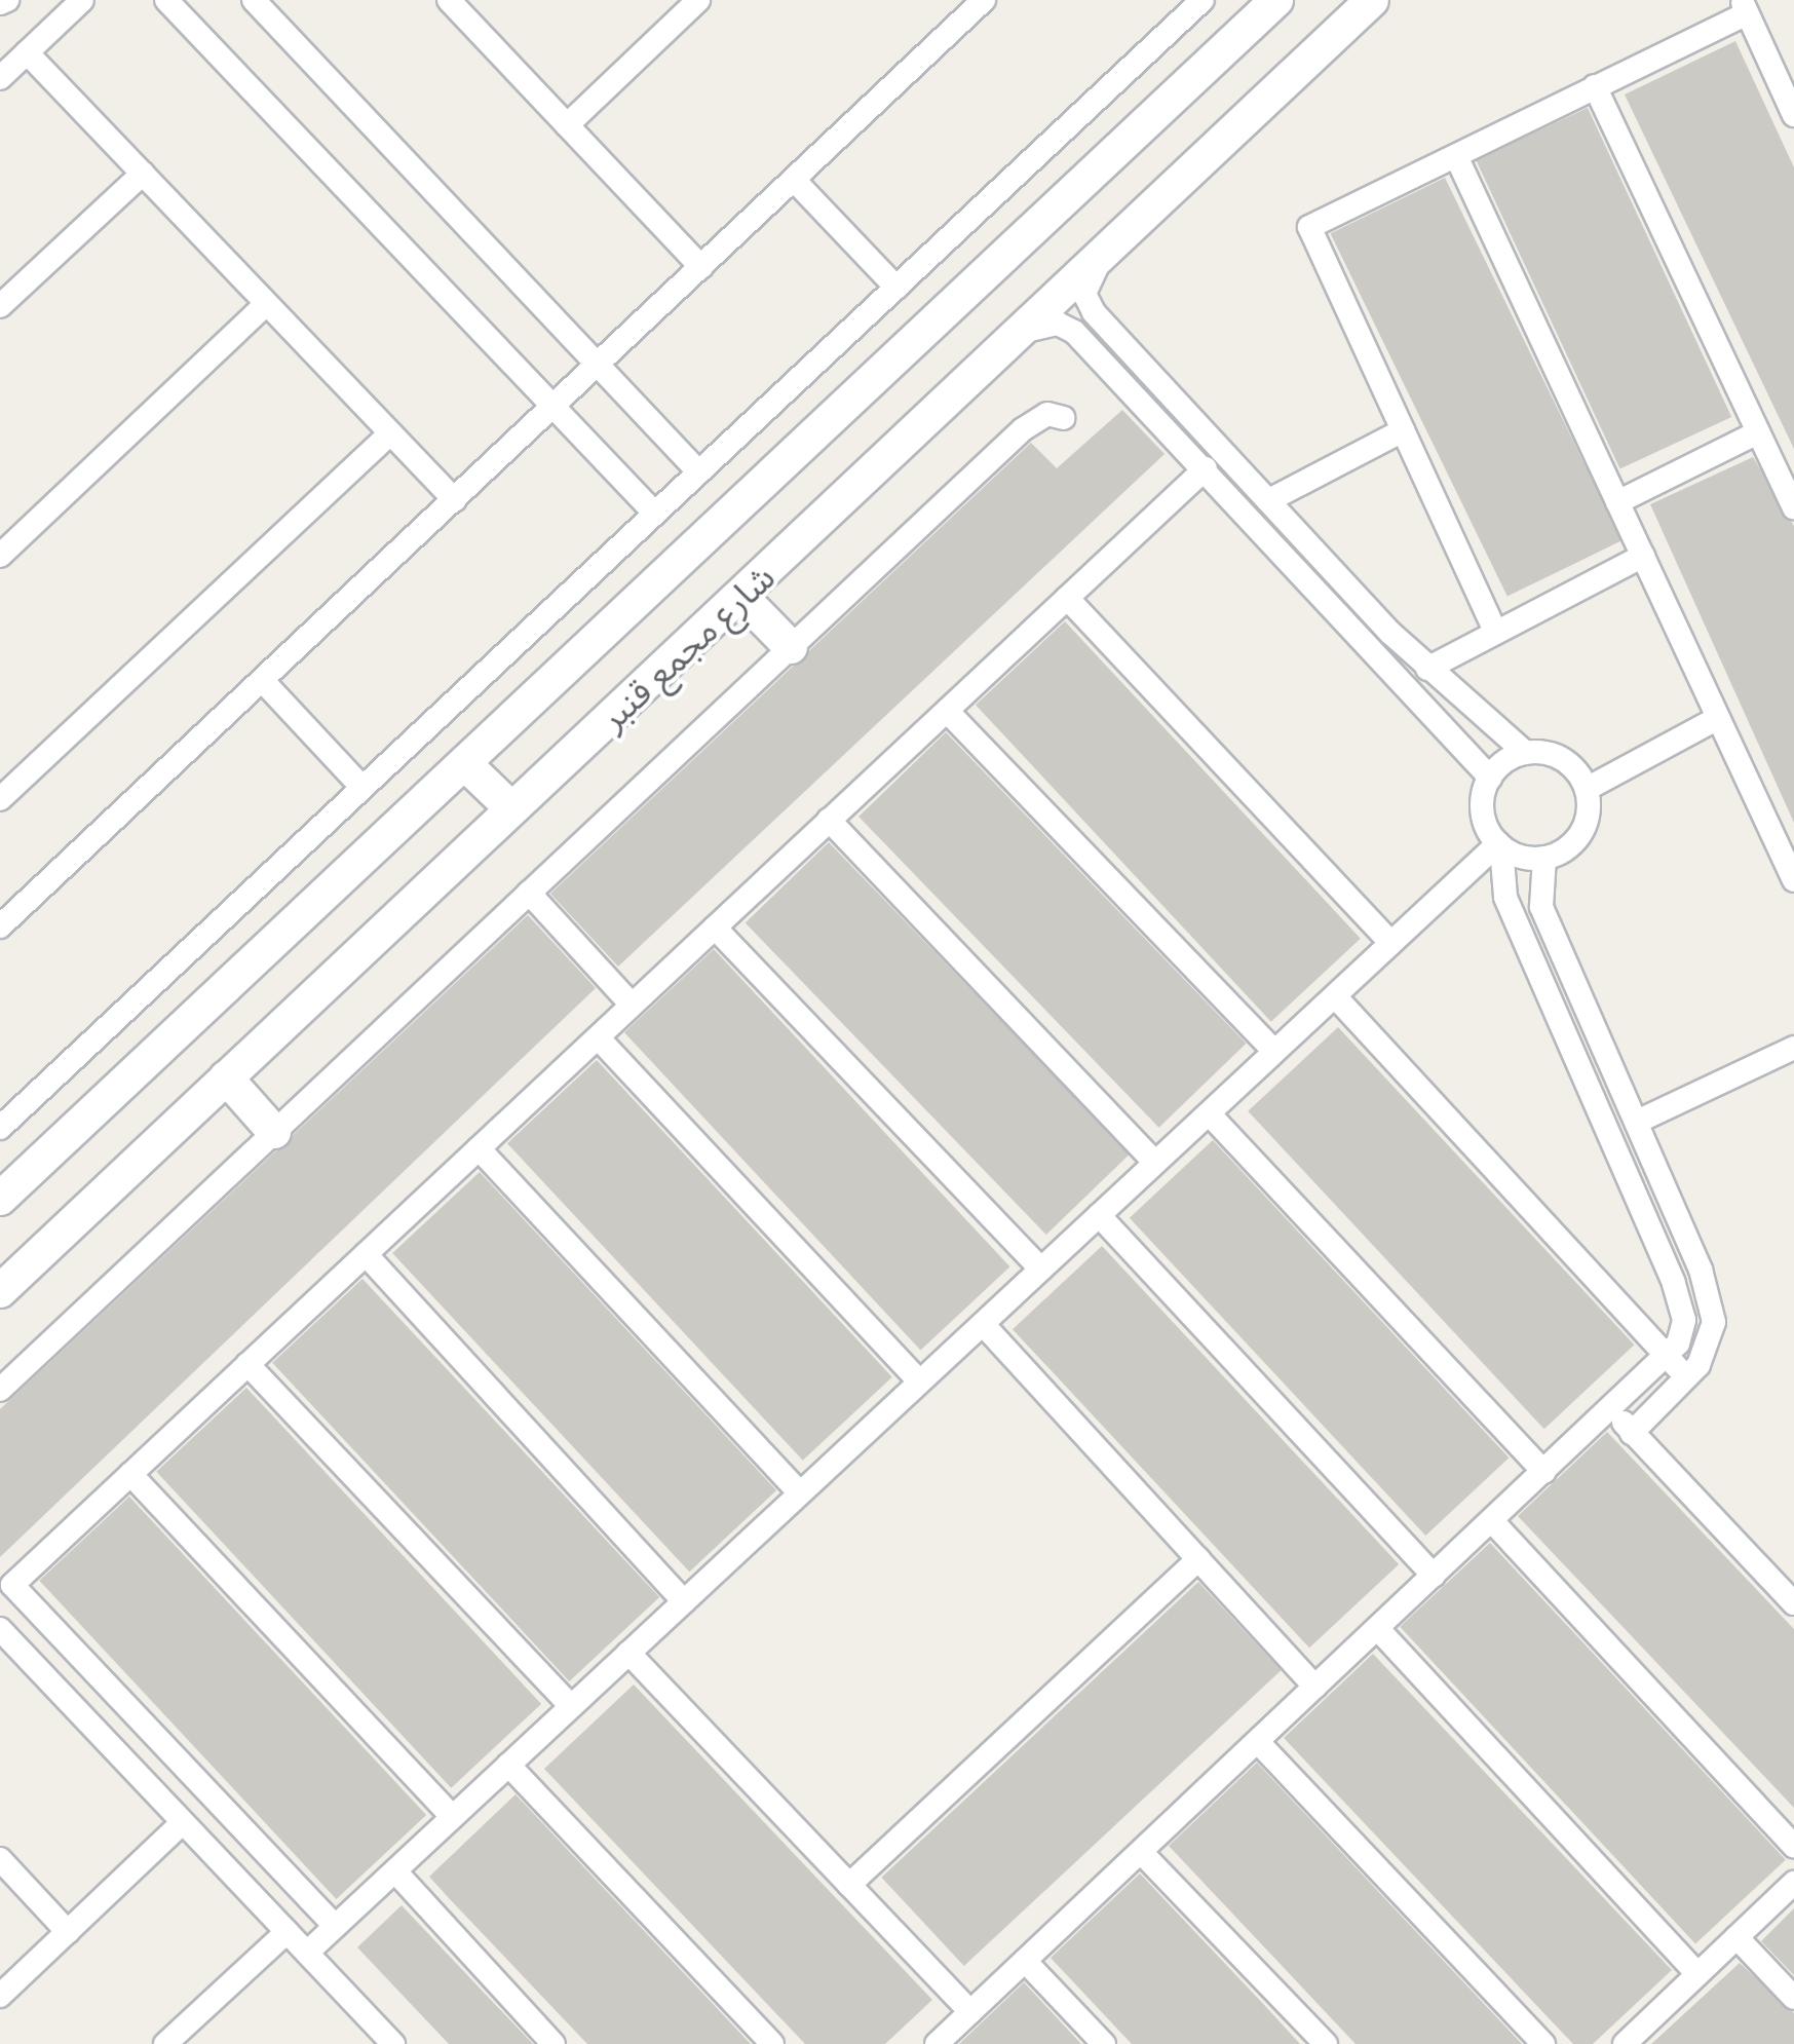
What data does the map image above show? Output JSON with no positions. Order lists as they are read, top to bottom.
{
  "streets": {
    "main road": ["شارع مجمع قنبر"]
  }
}
